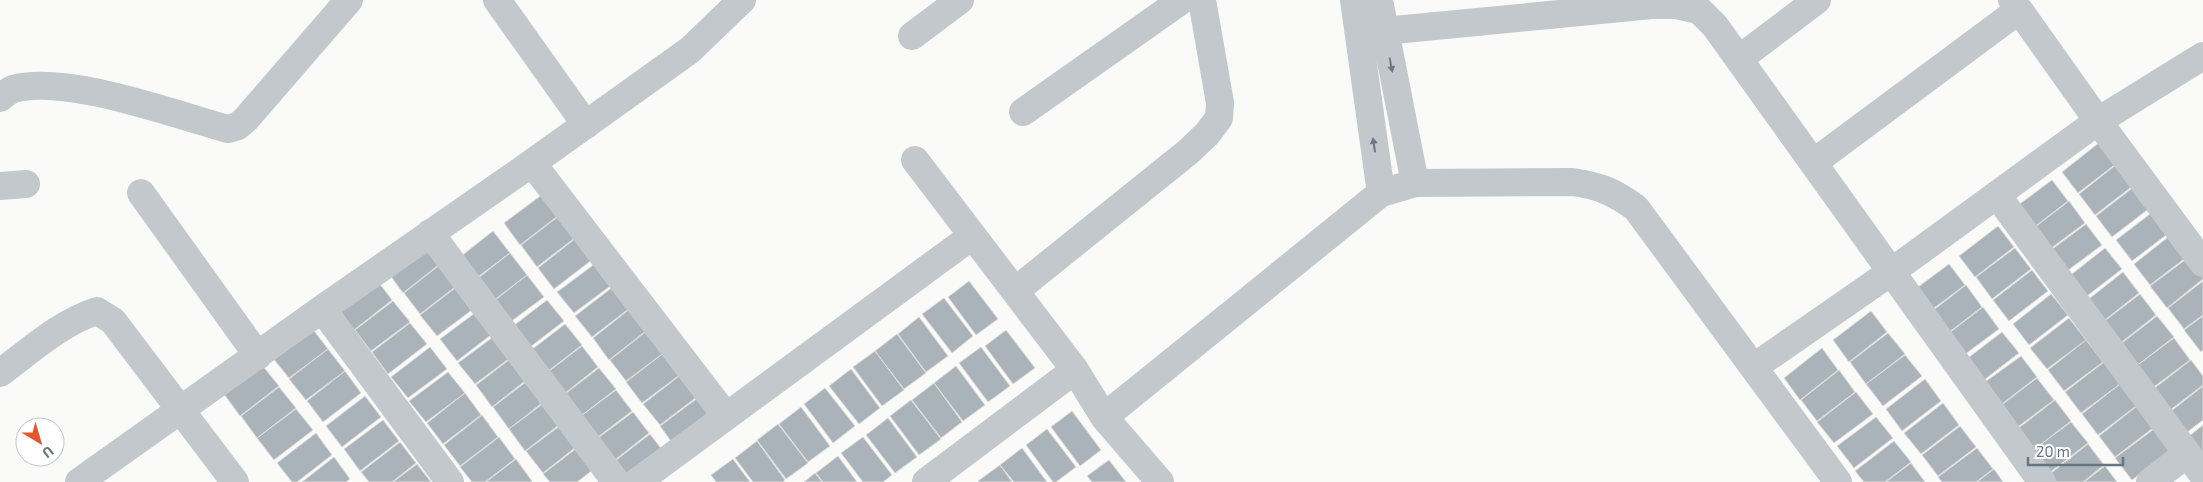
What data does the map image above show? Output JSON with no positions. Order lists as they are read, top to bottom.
{
  "scale_bar": "20 m",
  "north": "bottom right"
}
